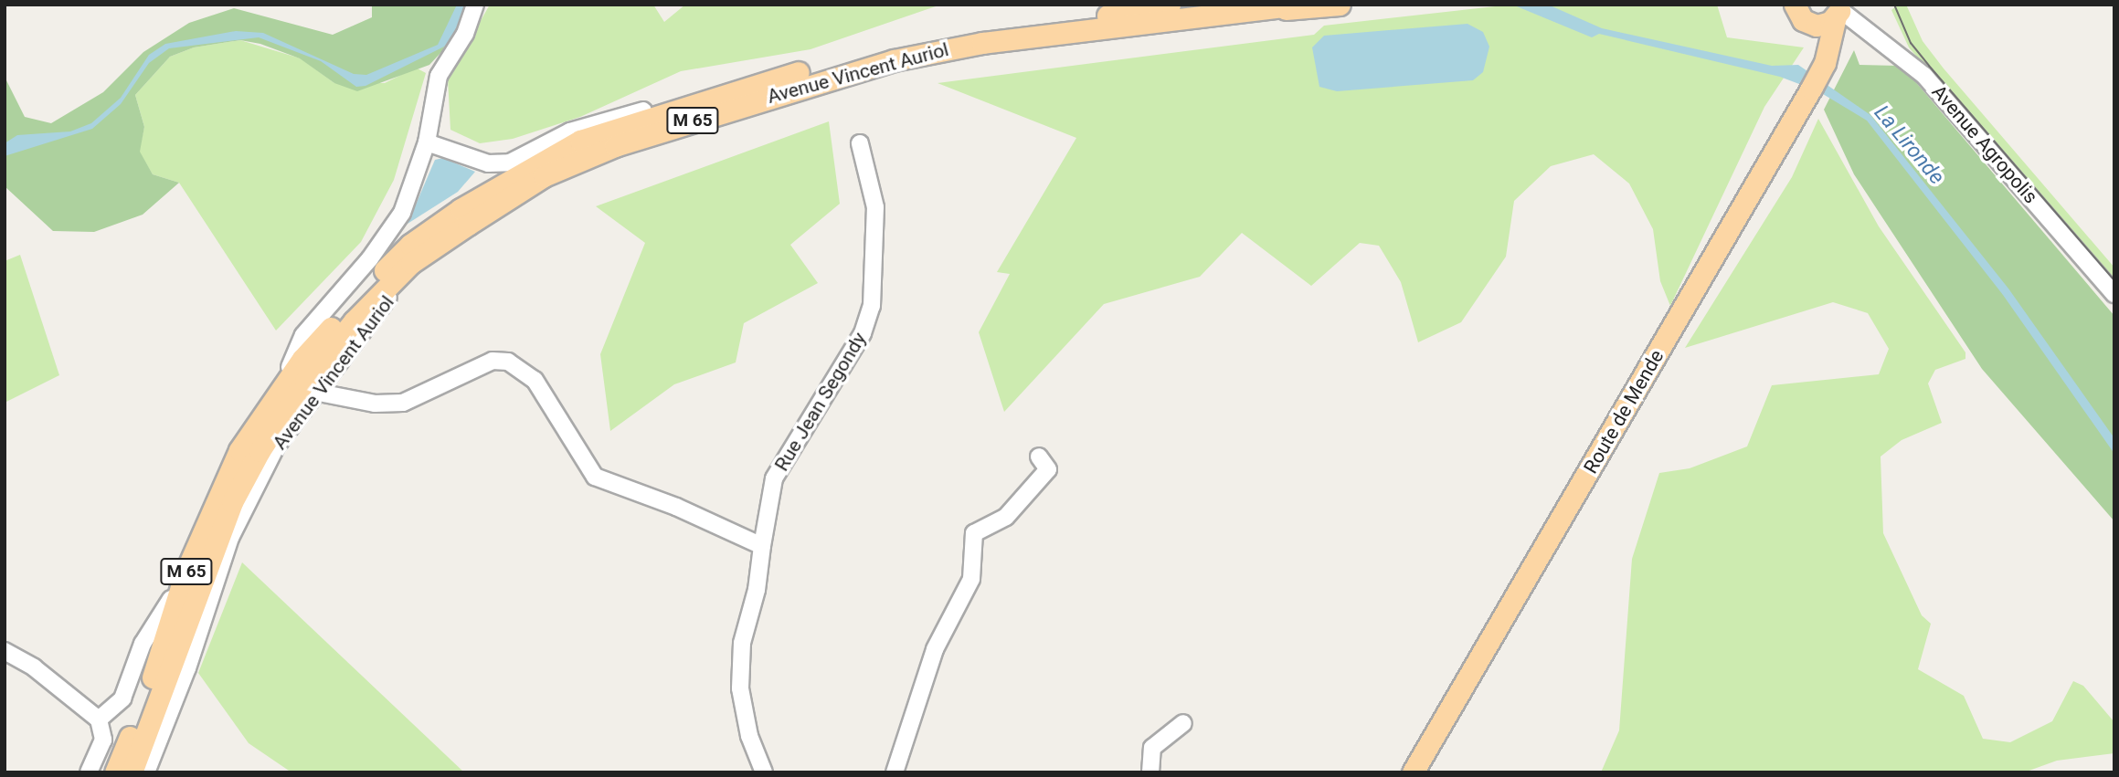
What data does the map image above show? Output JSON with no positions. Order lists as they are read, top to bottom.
{
  "streets": {
    "main road": ["Avenue Vincent Auriol", "M 65", "Route de Mende"],
    "street": ["Avenue Agropolis", "Rue Jean Segondy"]
  },
  "crossings": [
    ["Avenue Vincent Auriol", "M 65"],
    ["Avenue Agropolis", "Route de Mende"]
  ],
  "water": ["La Lironde"]
}
